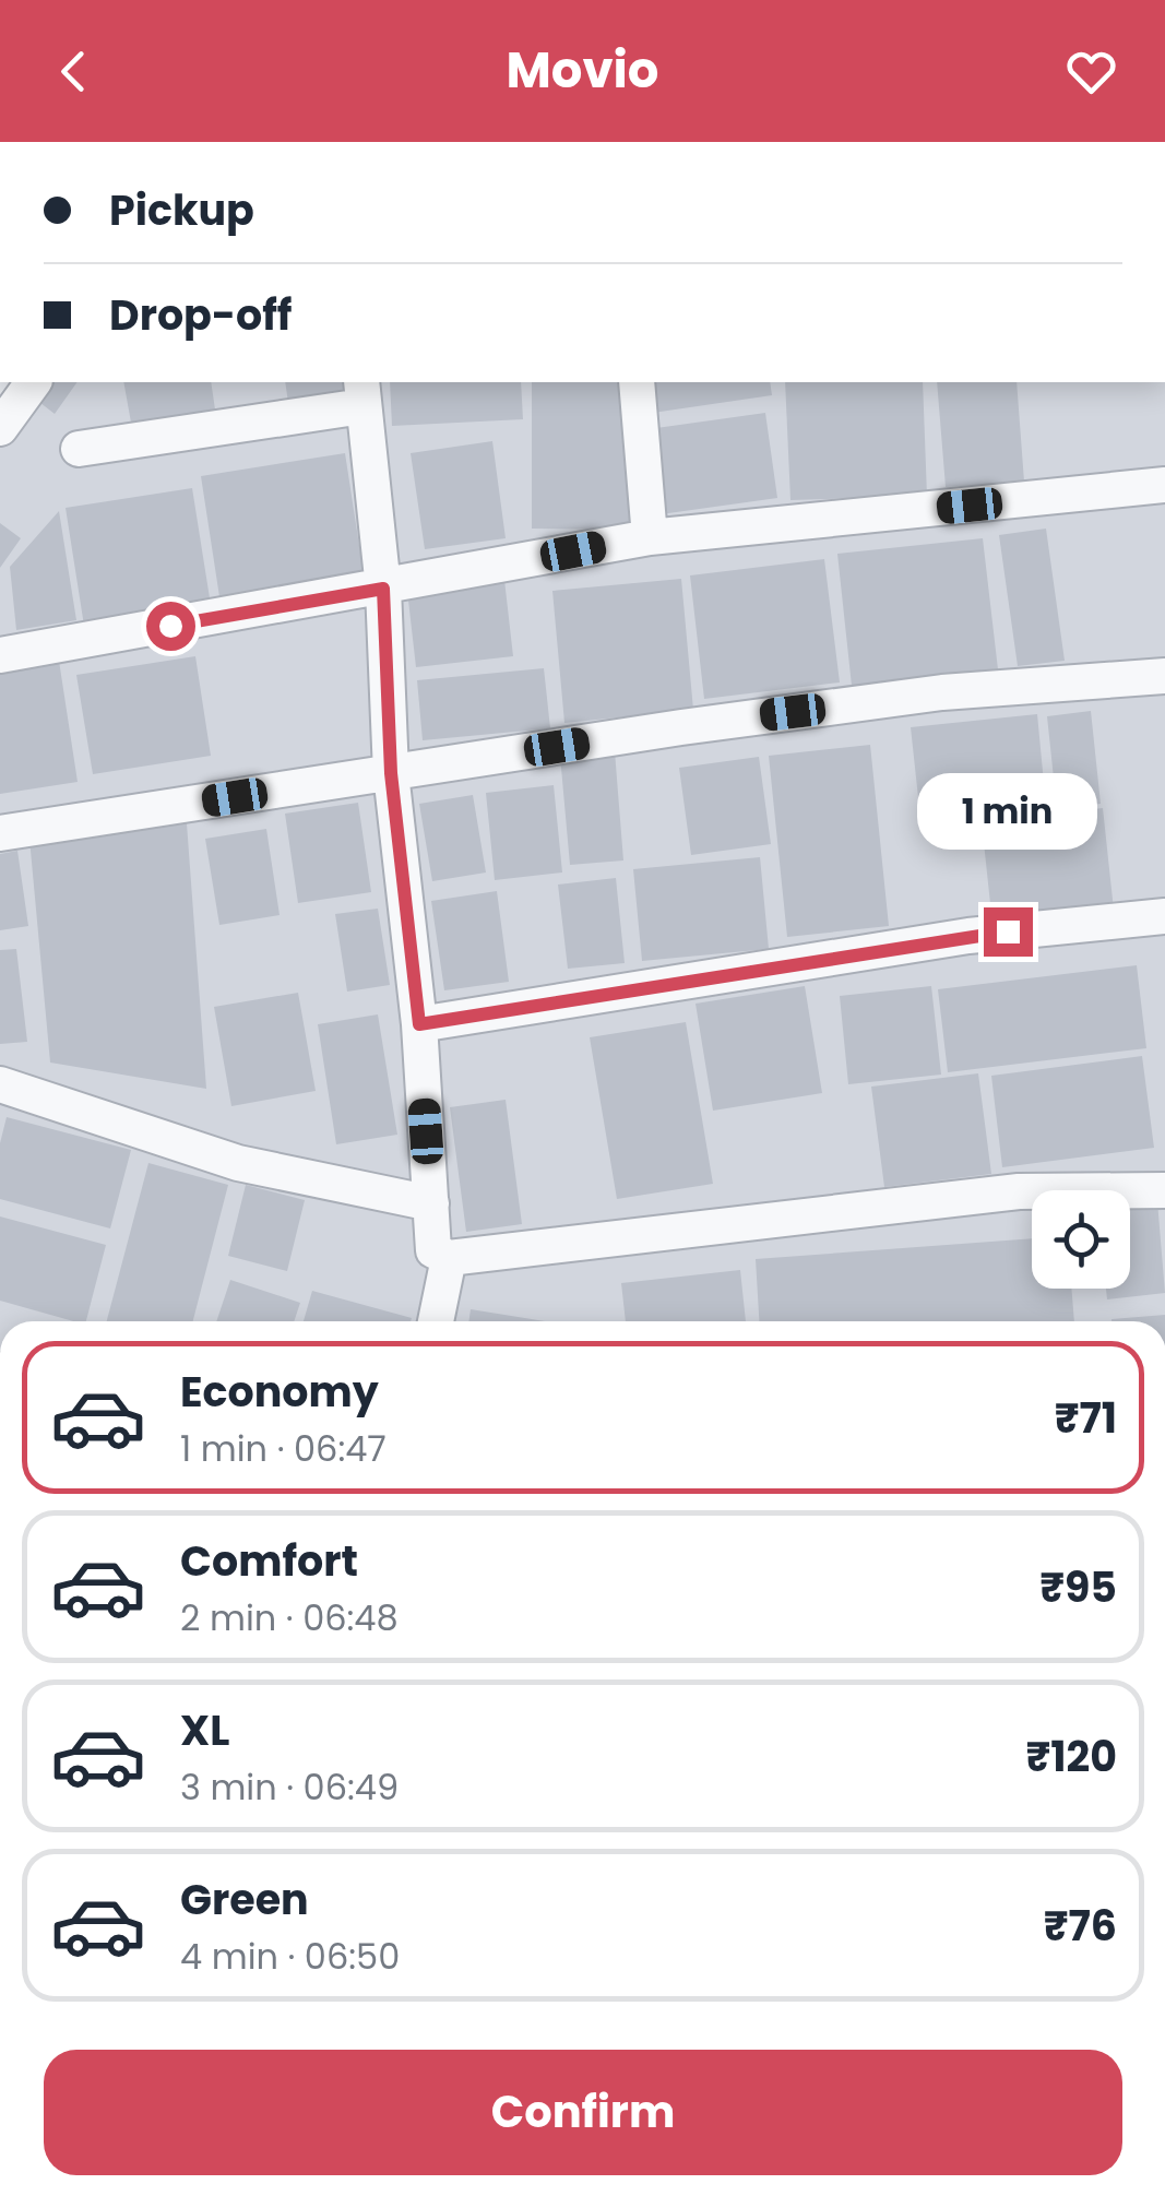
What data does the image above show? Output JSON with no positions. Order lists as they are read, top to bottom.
{
  "page": {
    "header": "Movio",
    "banner": ["Pickup", "Drop-off"],
    "bubble": "1 min",
    "list": [
      {
        "name": "Economy",
        "note": "1 min · 06:47",
        "value": "₹71"
      },
      {
        "name": "Comfort",
        "note": "2 min · 06:48",
        "value": "₹95"
      },
      {
        "name": "XL",
        "note": "3 min · 06:49",
        "value": "₹120"
      },
      {
        "name": "Green",
        "note": "4 min · 06:50",
        "value": "₹76"
      }
    ],
    "buttons": "Confirm"
  }
}
